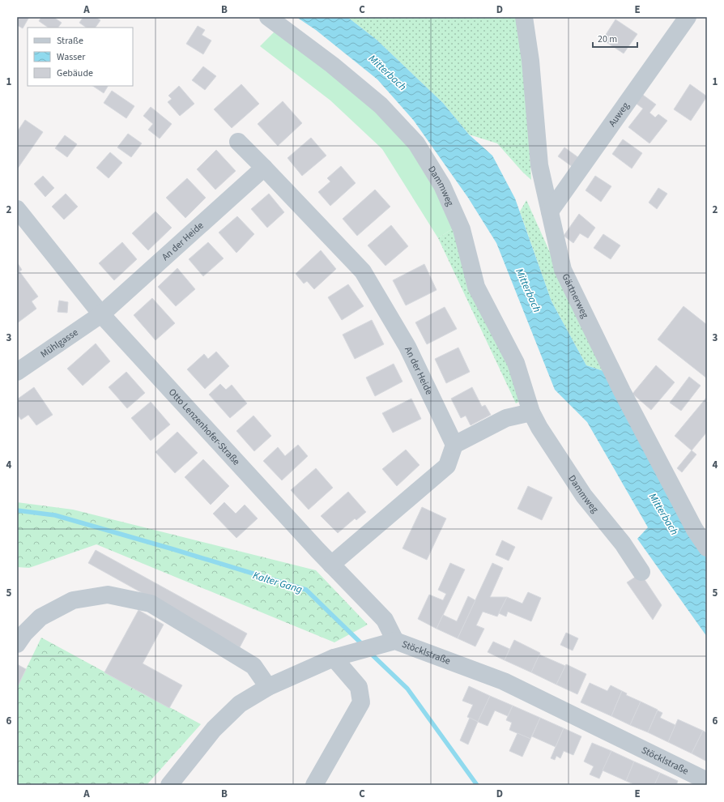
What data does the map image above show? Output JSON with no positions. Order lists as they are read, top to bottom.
{
  "streets": {
    "street": [
      "Auweg",
      "Dammweg",
      "An der Heide",
      "Gärtnerweg",
      "Mühlgasse",
      "Otto Lenzenhofer-Straße",
      "Stöcklstraße"
    ]
  },
  "crossings": [
    ["Auweg", "Gärtnerweg"],
    ["An der Heide", "Mühlgasse"],
    ["An der Heide", "Otto Lenzenhofer-Straße"],
    ["Mühlgasse", "Otto Lenzenhofer-Straße"],
    ["Otto Lenzenhofer-Straße", "Stöcklstraße"]
  ],
  "water": ["Mitterbach", "Kalter Gang"],
  "legend": ["Straße", "Wasser", "Gebäude"],
  "scale_bar": "20 m",
  "grid": {
    "columns": [
      "A",
      "B",
      "C",
      "D",
      "E"
    ],
    "rows": [
      "1",
      "2",
      "3",
      "4",
      "5",
      "6"
    ]
  }
}
